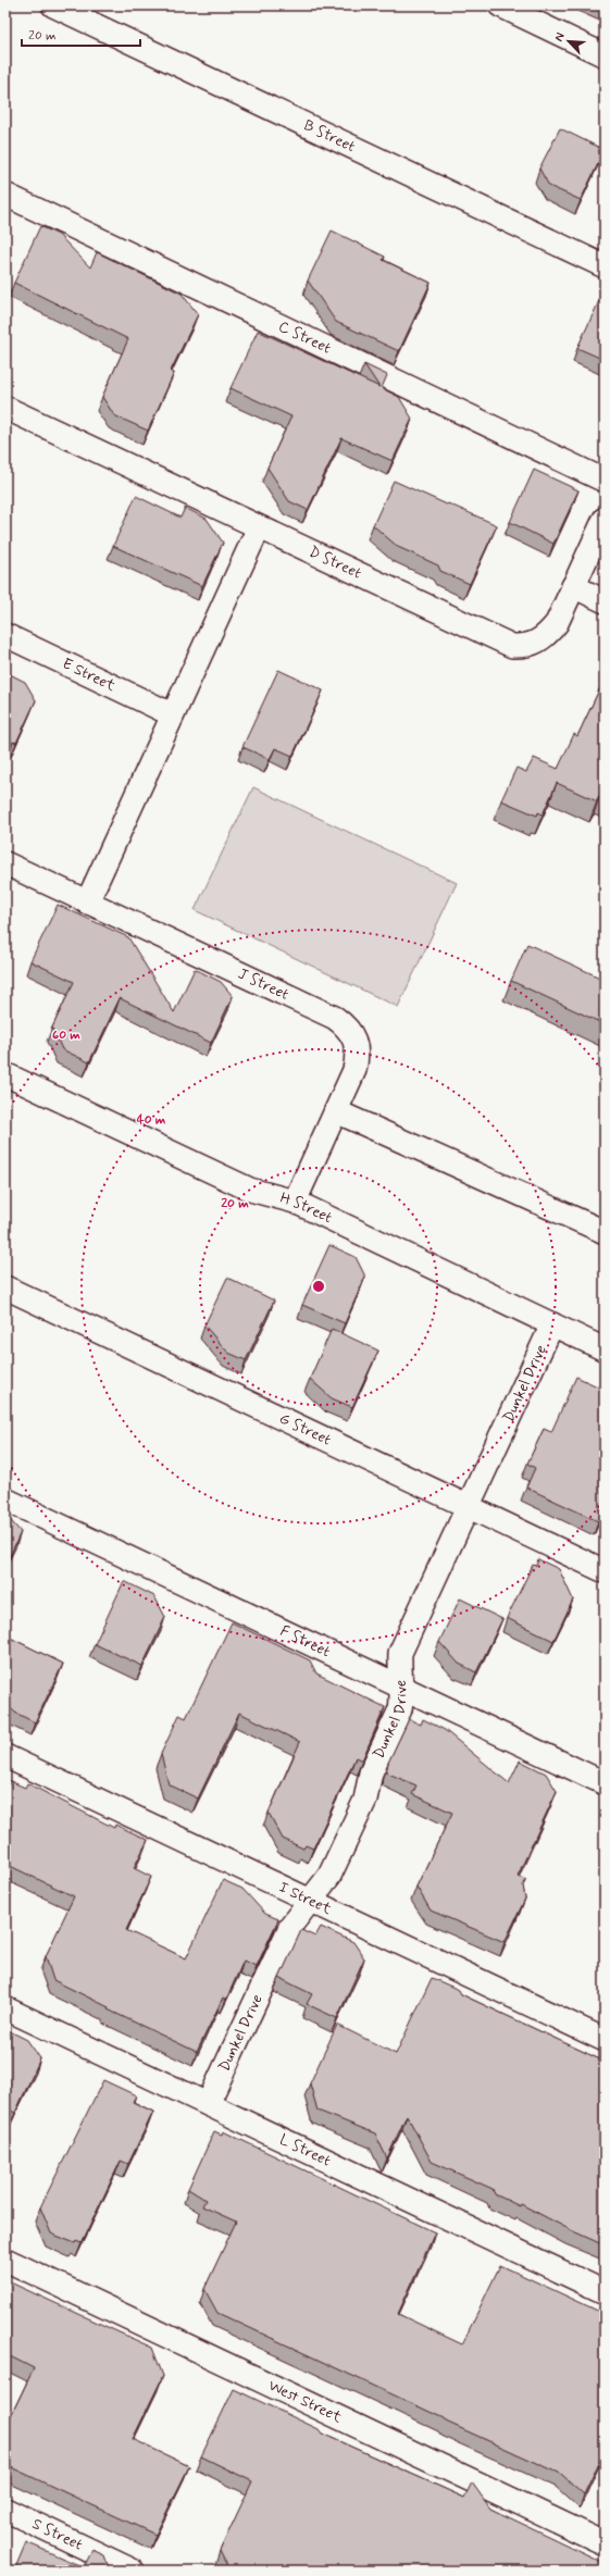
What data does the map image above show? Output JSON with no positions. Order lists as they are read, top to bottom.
{
  "streets": {
    "lane": [
      "B Street",
      "C Street",
      "D Street",
      "E Street",
      "J Street",
      "H Street",
      "Dunkel Drive",
      "G Street",
      "F Street",
      "I Street",
      "L Street",
      "West Street",
      "S Street"
    ]
  },
  "crossings": [
    ["J Street", "H Street"],
    ["H Street", "Dunkel Drive"],
    ["Dunkel Drive", "G Street"],
    ["Dunkel Drive", "F Street"],
    ["Dunkel Drive", "I Street"],
    ["Dunkel Drive", "L Street"]
  ],
  "scale_bar": "20 m",
  "north": "top left",
  "rings": ["60 m", "40 m", "20 m"]
}
